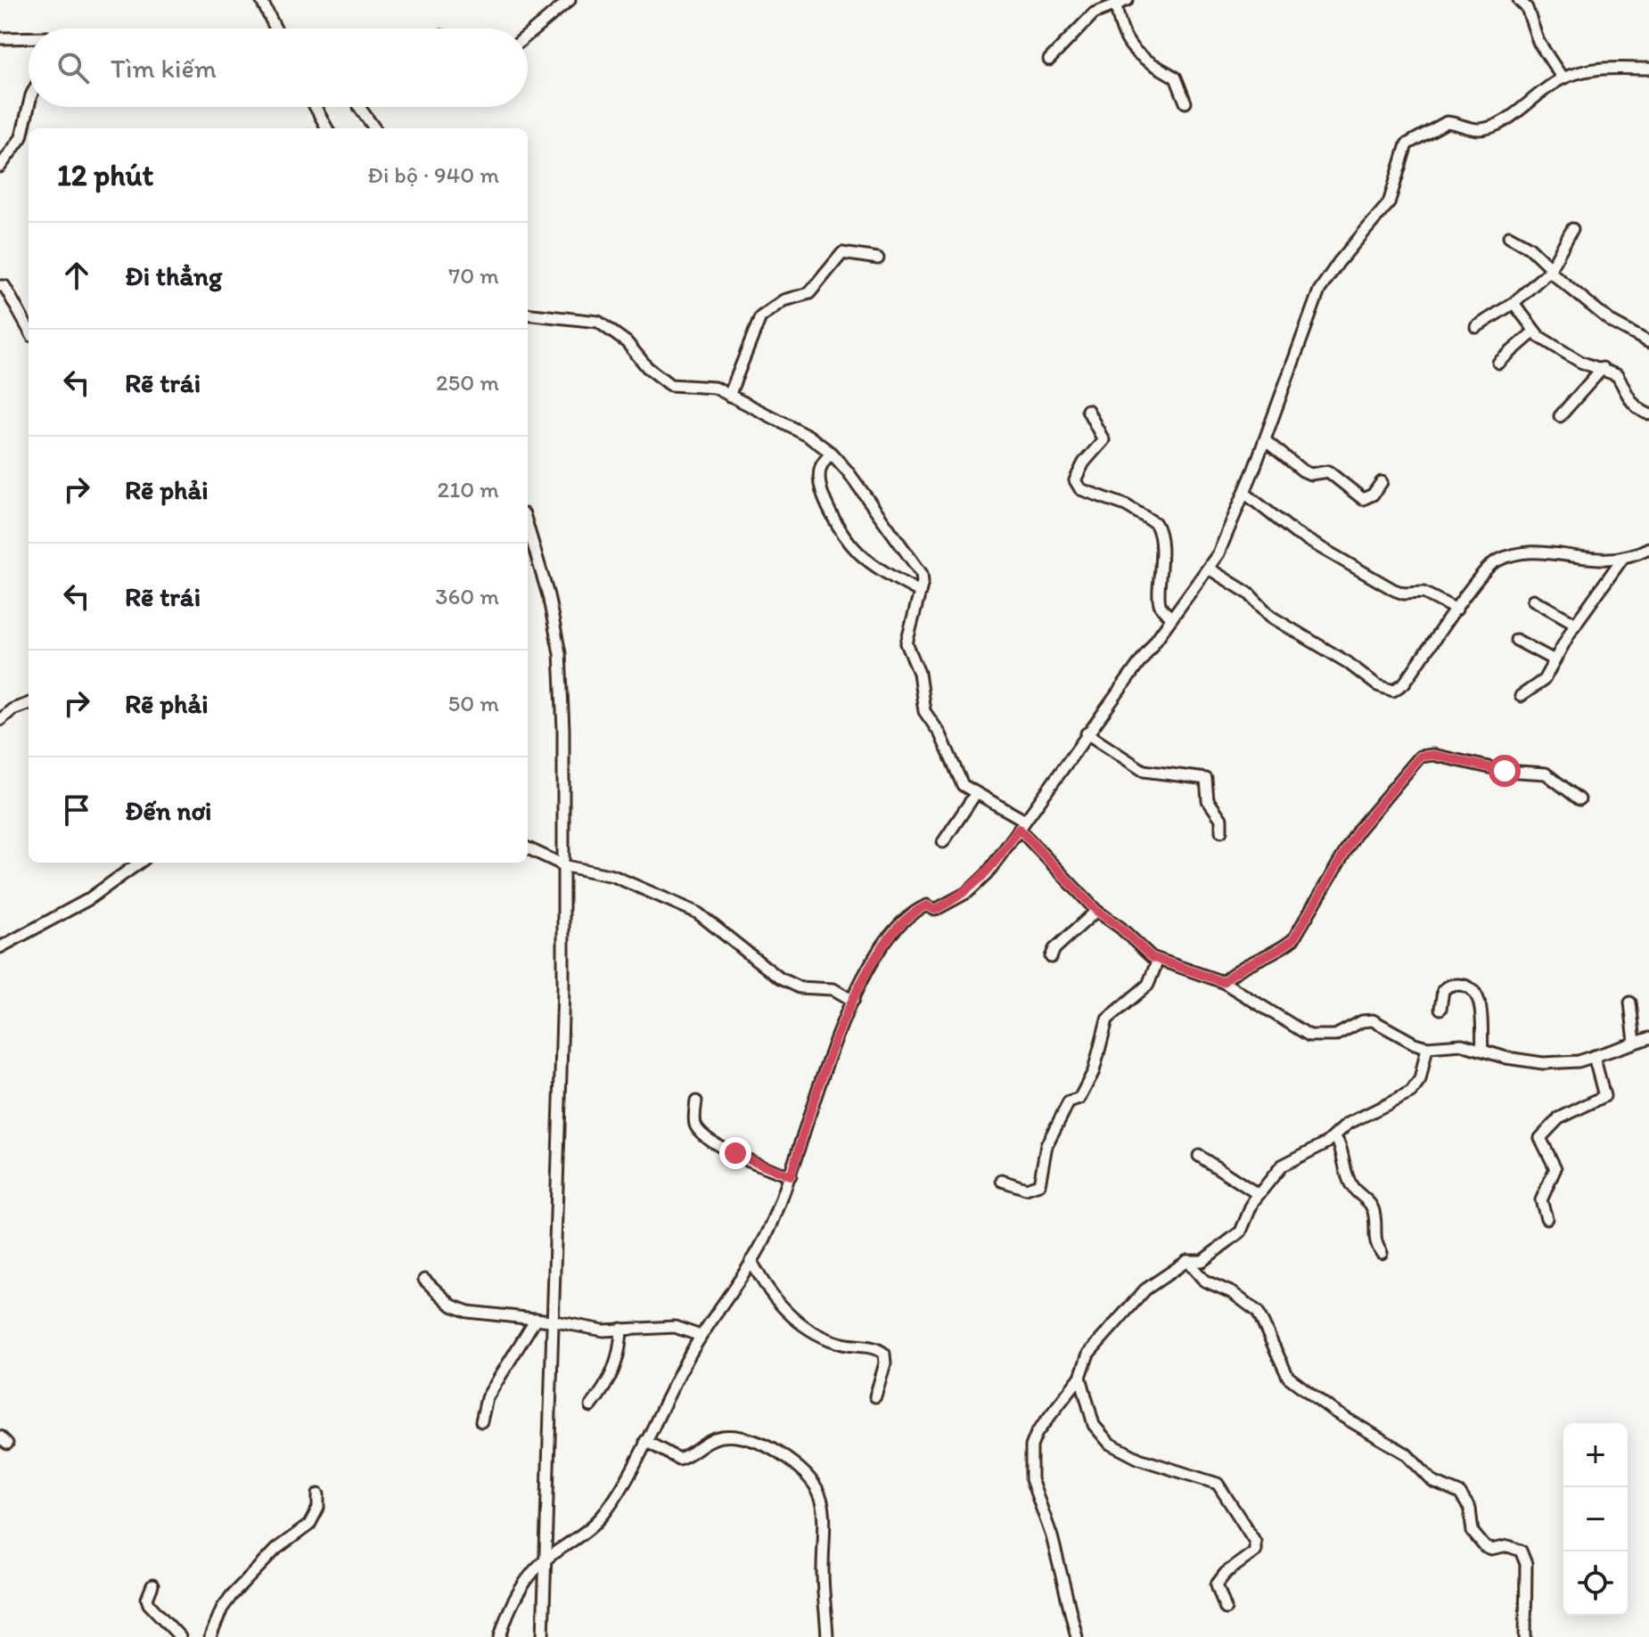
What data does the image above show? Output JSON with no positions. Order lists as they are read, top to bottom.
{
  "page": {
    "search": "Tìm kiếm",
    "heading": ["12 phút", "Đi bộ · 940 m"],
    "list": [
      ["Đi thẳng", "70 m"],
      ["Rẽ trái", "250 m"],
      ["Rẽ phải", "210 m"],
      ["Rẽ trái", "360 m"],
      ["Rẽ phải", "50 m"],
      "Đến nơi"
    ],
    "map_buttons": ["+", "−"]
  }
}
